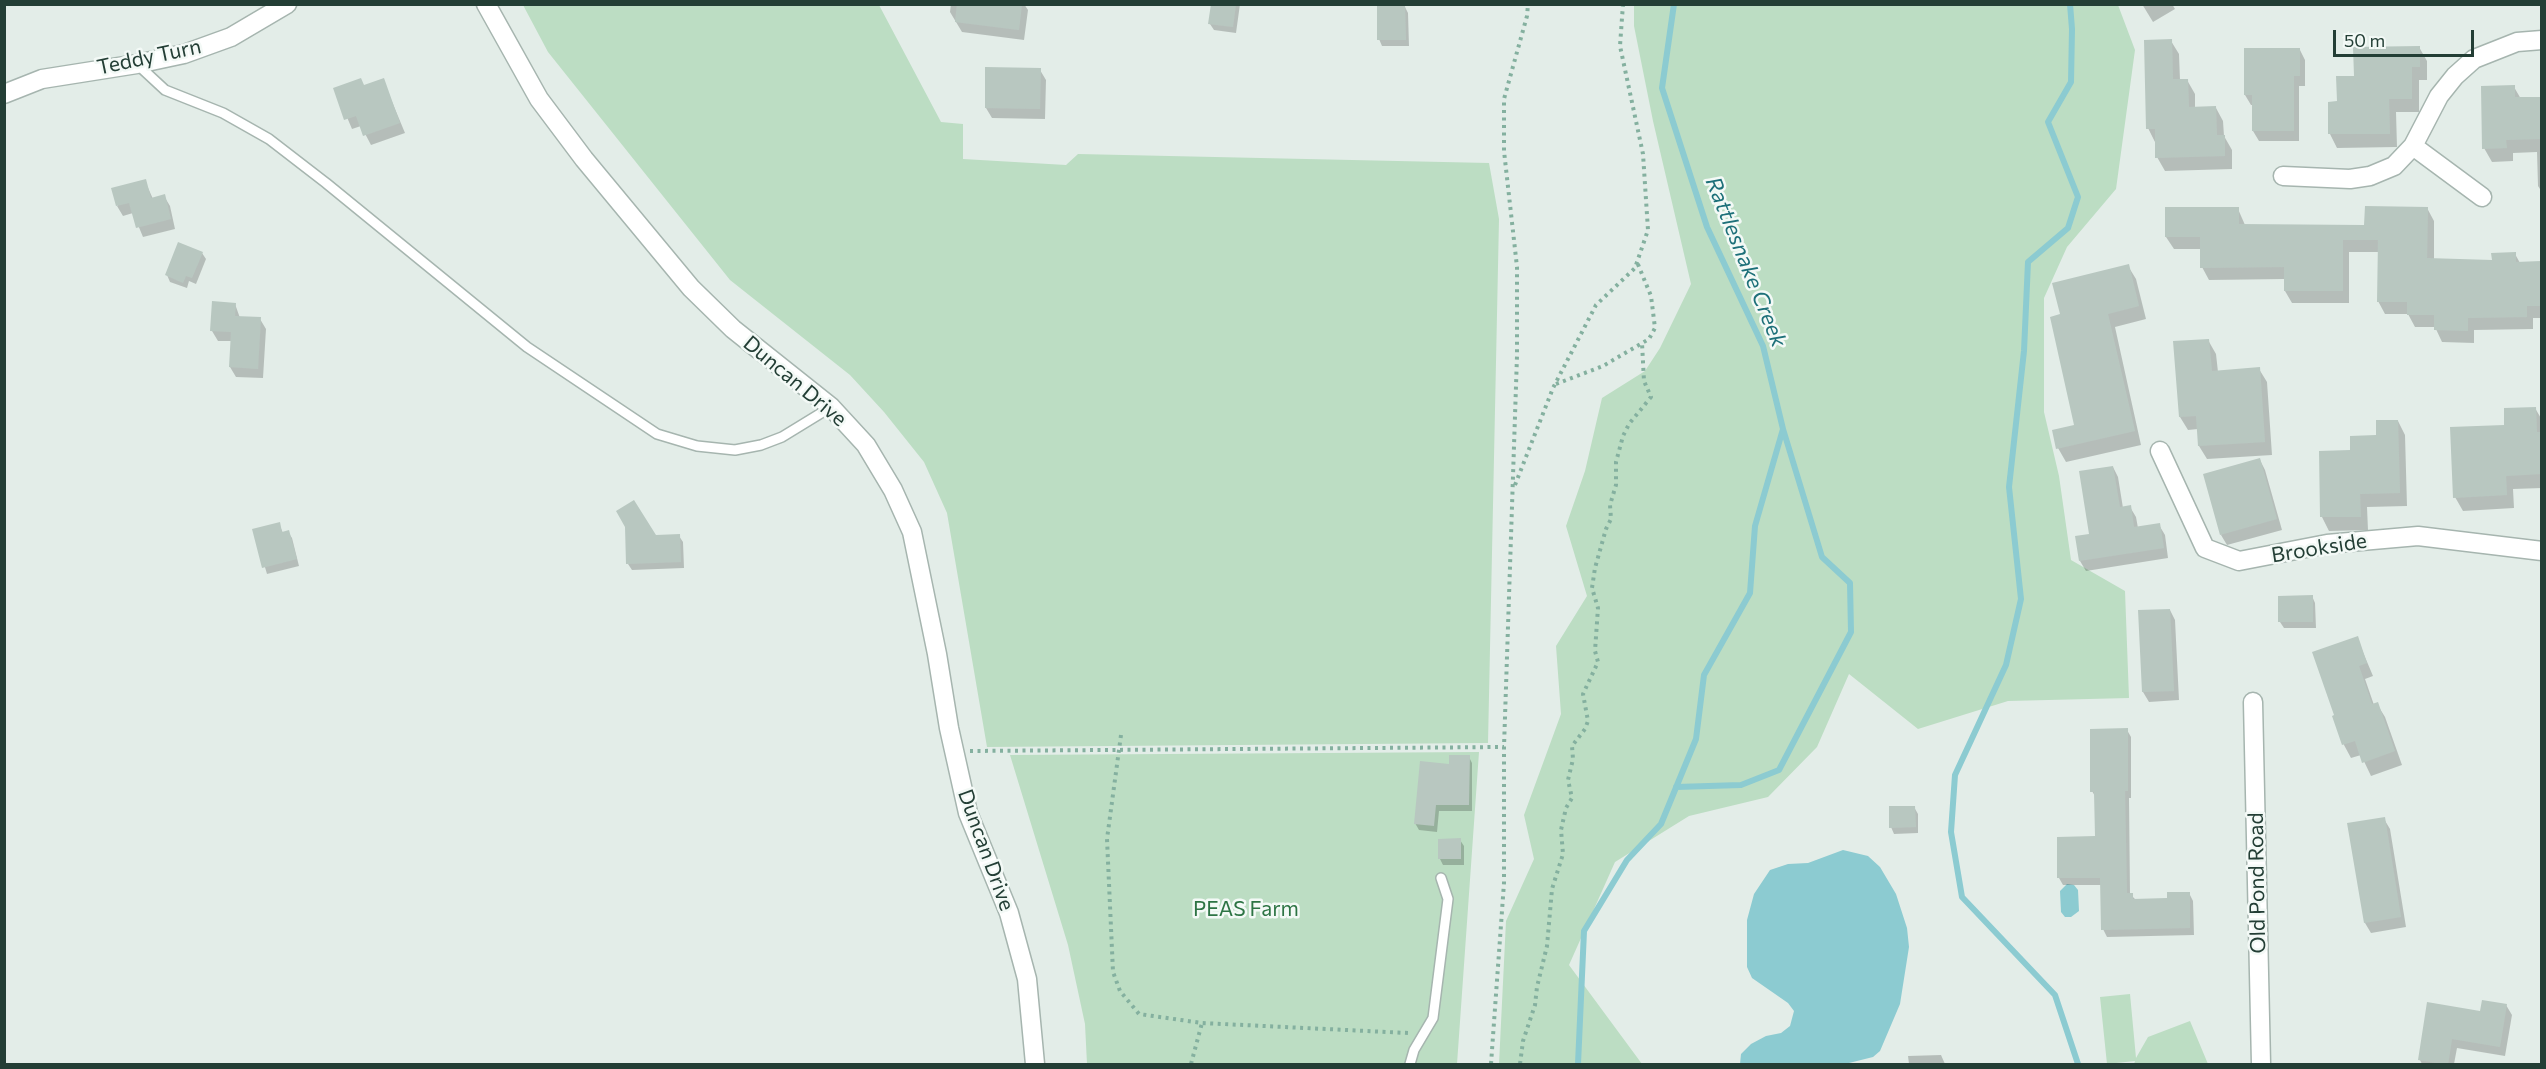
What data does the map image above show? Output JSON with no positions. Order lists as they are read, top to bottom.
{
  "streets": {
    "street": [
      "Teddy Turn",
      "Duncan Drive",
      "Brookside",
      "Old Pond Road"
    ]
  },
  "water": ["Rattlesnake Creek"],
  "parks": ["PEAS Farm"],
  "scale_bar": "50 m"
}
